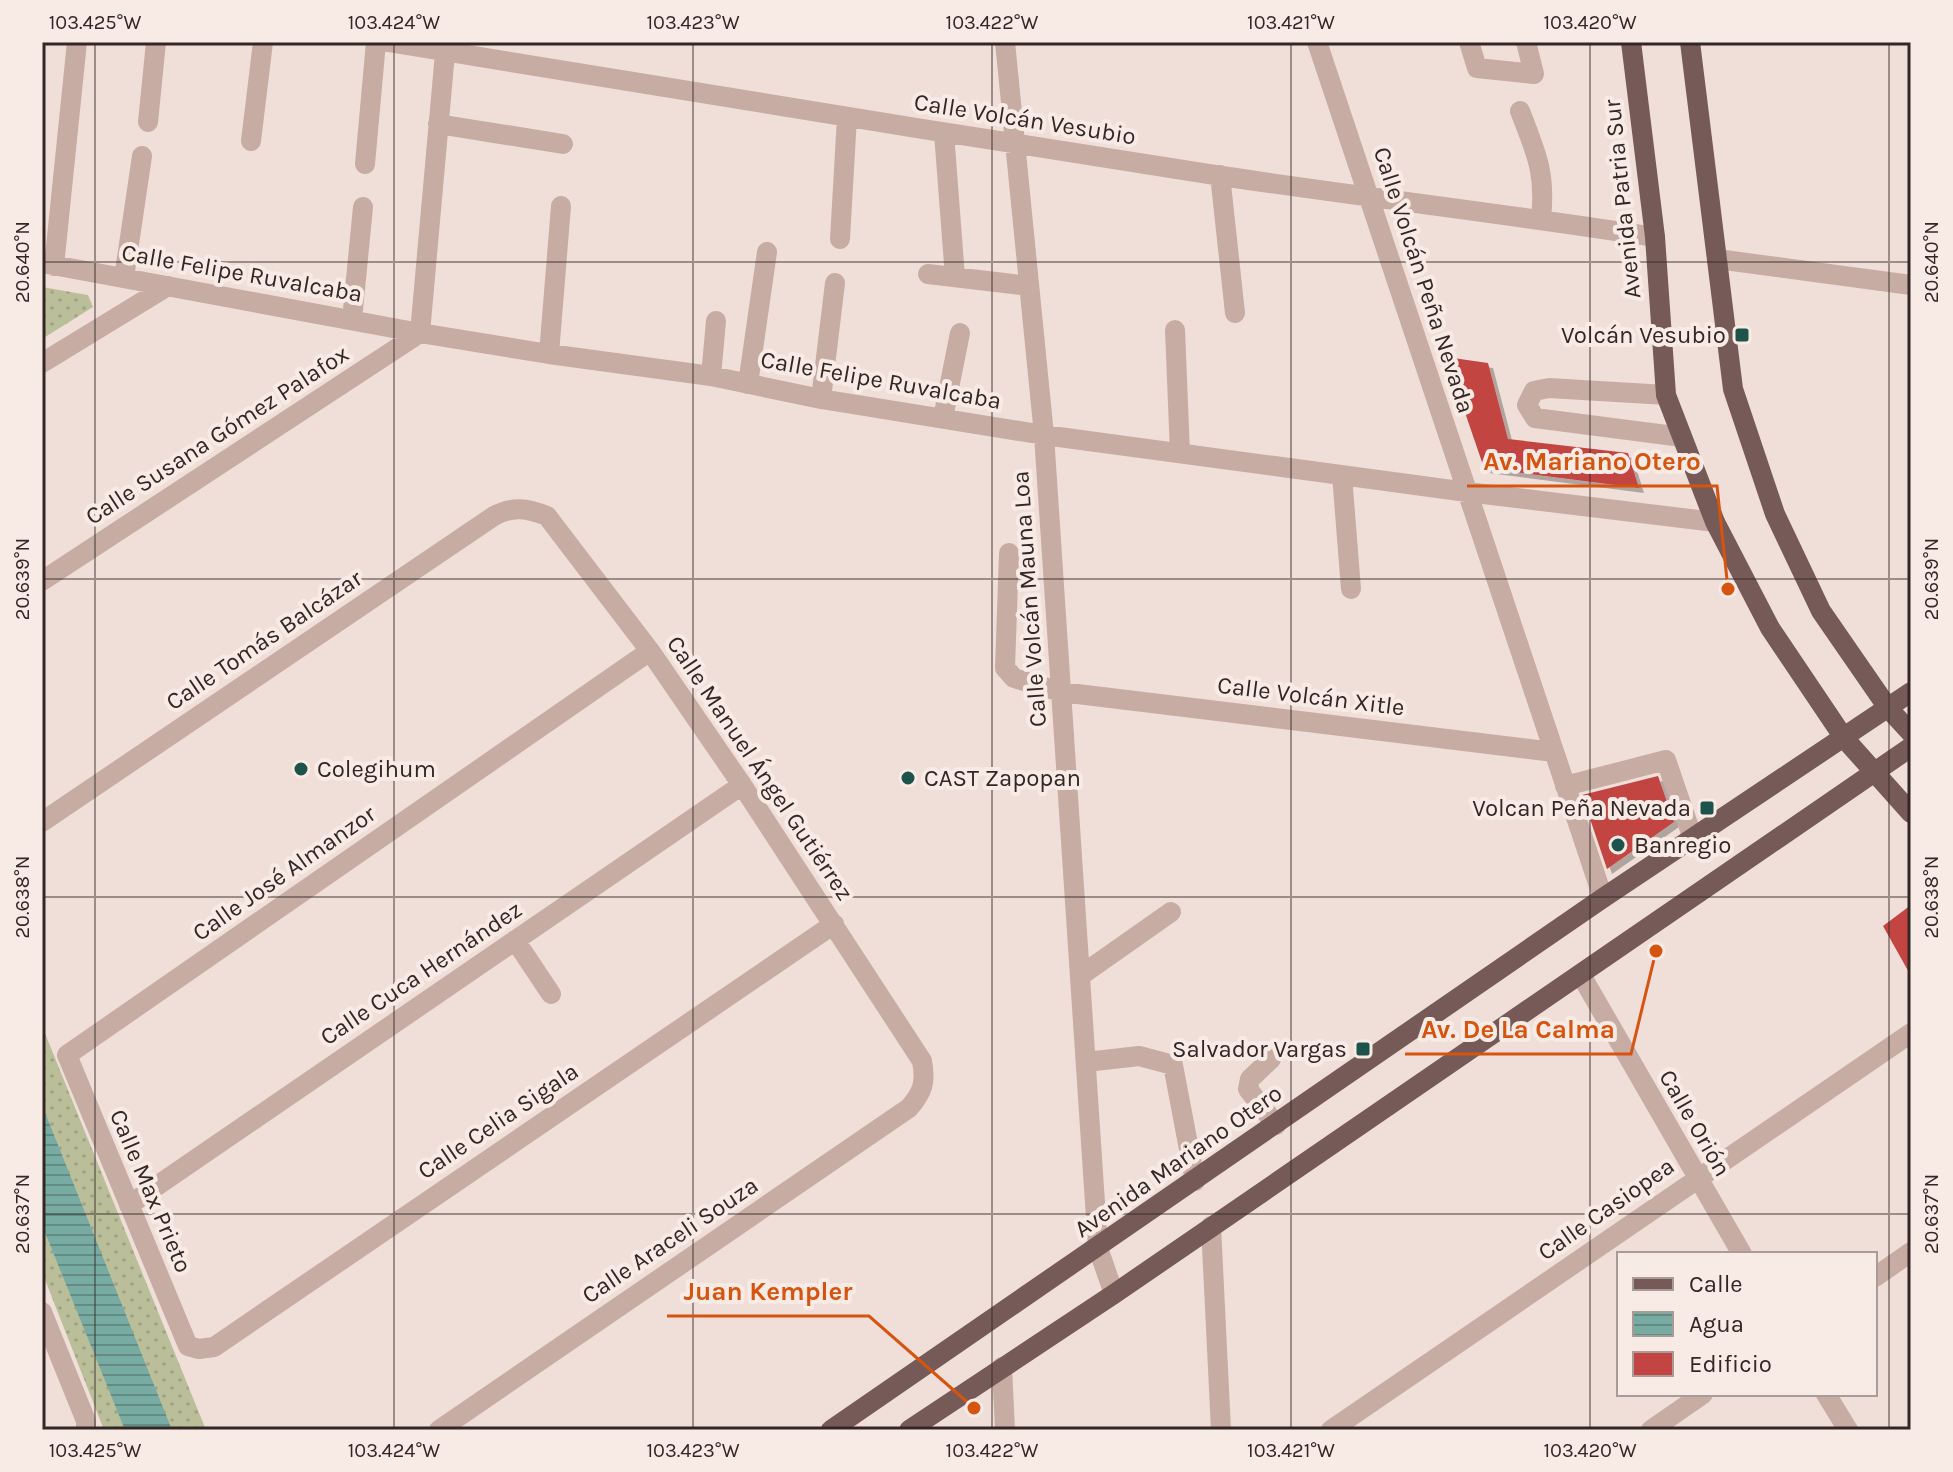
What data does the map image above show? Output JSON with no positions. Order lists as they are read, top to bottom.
{
  "streets": {
    "main road": ["Avenida Patria Sur", "Avenida Mariano Otero"],
    "street": [
      "Calle Volcán Vesubio",
      "Calle Felipe Ruvalcaba",
      "Calle Volcán Peña Nevada",
      "Calle Susana Gómez Palafox",
      "Calle Volcán Mauna Loa",
      "Calle Tomás Balcázar",
      "Calle Volcán Xitle",
      "Calle Manuel Ángel Gutiérrez",
      "Calle José Almanzor",
      "Calle Cuca Hernández",
      "Calle Celia Sigala",
      "Calle Orión",
      "Calle Max Prieto",
      "Calle Casiopea",
      "Calle Araceli Souza"
    ]
  },
  "crossings": [
    ["Calle Volcán Vesubio", "Avenida Patria Sur"],
    ["Calle Volcán Vesubio", "Calle Volcán Peña Nevada"],
    ["Calle Volcán Vesubio", "Calle Volcán Mauna Loa"],
    ["Avenida Patria Sur", "Calle Felipe Ruvalcaba"],
    ["Avenida Patria Sur", "Avenida Mariano Otero"],
    ["Calle Felipe Ruvalcaba", "Calle Volcán Peña Nevada"],
    ["Calle Felipe Ruvalcaba", "Calle Susana Gómez Palafox"],
    ["Calle Felipe Ruvalcaba", "Calle Volcán Mauna Loa"],
    ["Calle Volcán Peña Nevada", "Calle Volcán Xitle"],
    ["Calle Volcán Peña Nevada", "Avenida Mariano Otero"],
    ["Calle Volcán Mauna Loa", "Calle Volcán Xitle"],
    ["Calle Volcán Mauna Loa", "Avenida Mariano Otero"],
    ["Calle Tomás Balcázar", "Calle Manuel Ángel Gutiérrez"],
    ["Calle Manuel Ángel Gutiérrez", "Calle José Almanzor"],
    ["Calle Manuel Ángel Gutiérrez", "Calle Cuca Hernández"],
    ["Calle Manuel Ángel Gutiérrez", "Calle Celia Sigala"],
    ["Calle Manuel Ángel Gutiérrez", "Calle Araceli Souza"],
    ["Calle José Almanzor", "Calle Max Prieto"],
    ["Calle Cuca Hernández", "Calle Max Prieto"],
    ["Calle Celia Sigala", "Calle Max Prieto"],
    ["Calle Orión", "Calle Casiopea"]
  ],
  "places": {
    "transit": ["Volcán Vesubio", "Volcan Peña Nevada", "Salvador Vargas"],
    "other": [
      "Av. Mariano Otero",
      "Colegihum",
      "CAST Zapopan",
      "Banregio",
      "Av. De La Calma",
      "Juan Kempler"
    ]
  },
  "legend": ["Calle", "Agua", "Edificio"],
  "coordinates": [
    "103.425°W",
    "103.424°W",
    "103.423°W",
    "103.422°W",
    "103.421°W",
    "103.420°W",
    "20.640°N",
    "20.639°N",
    "20.638°N",
    "20.637°N"
  ]
}
